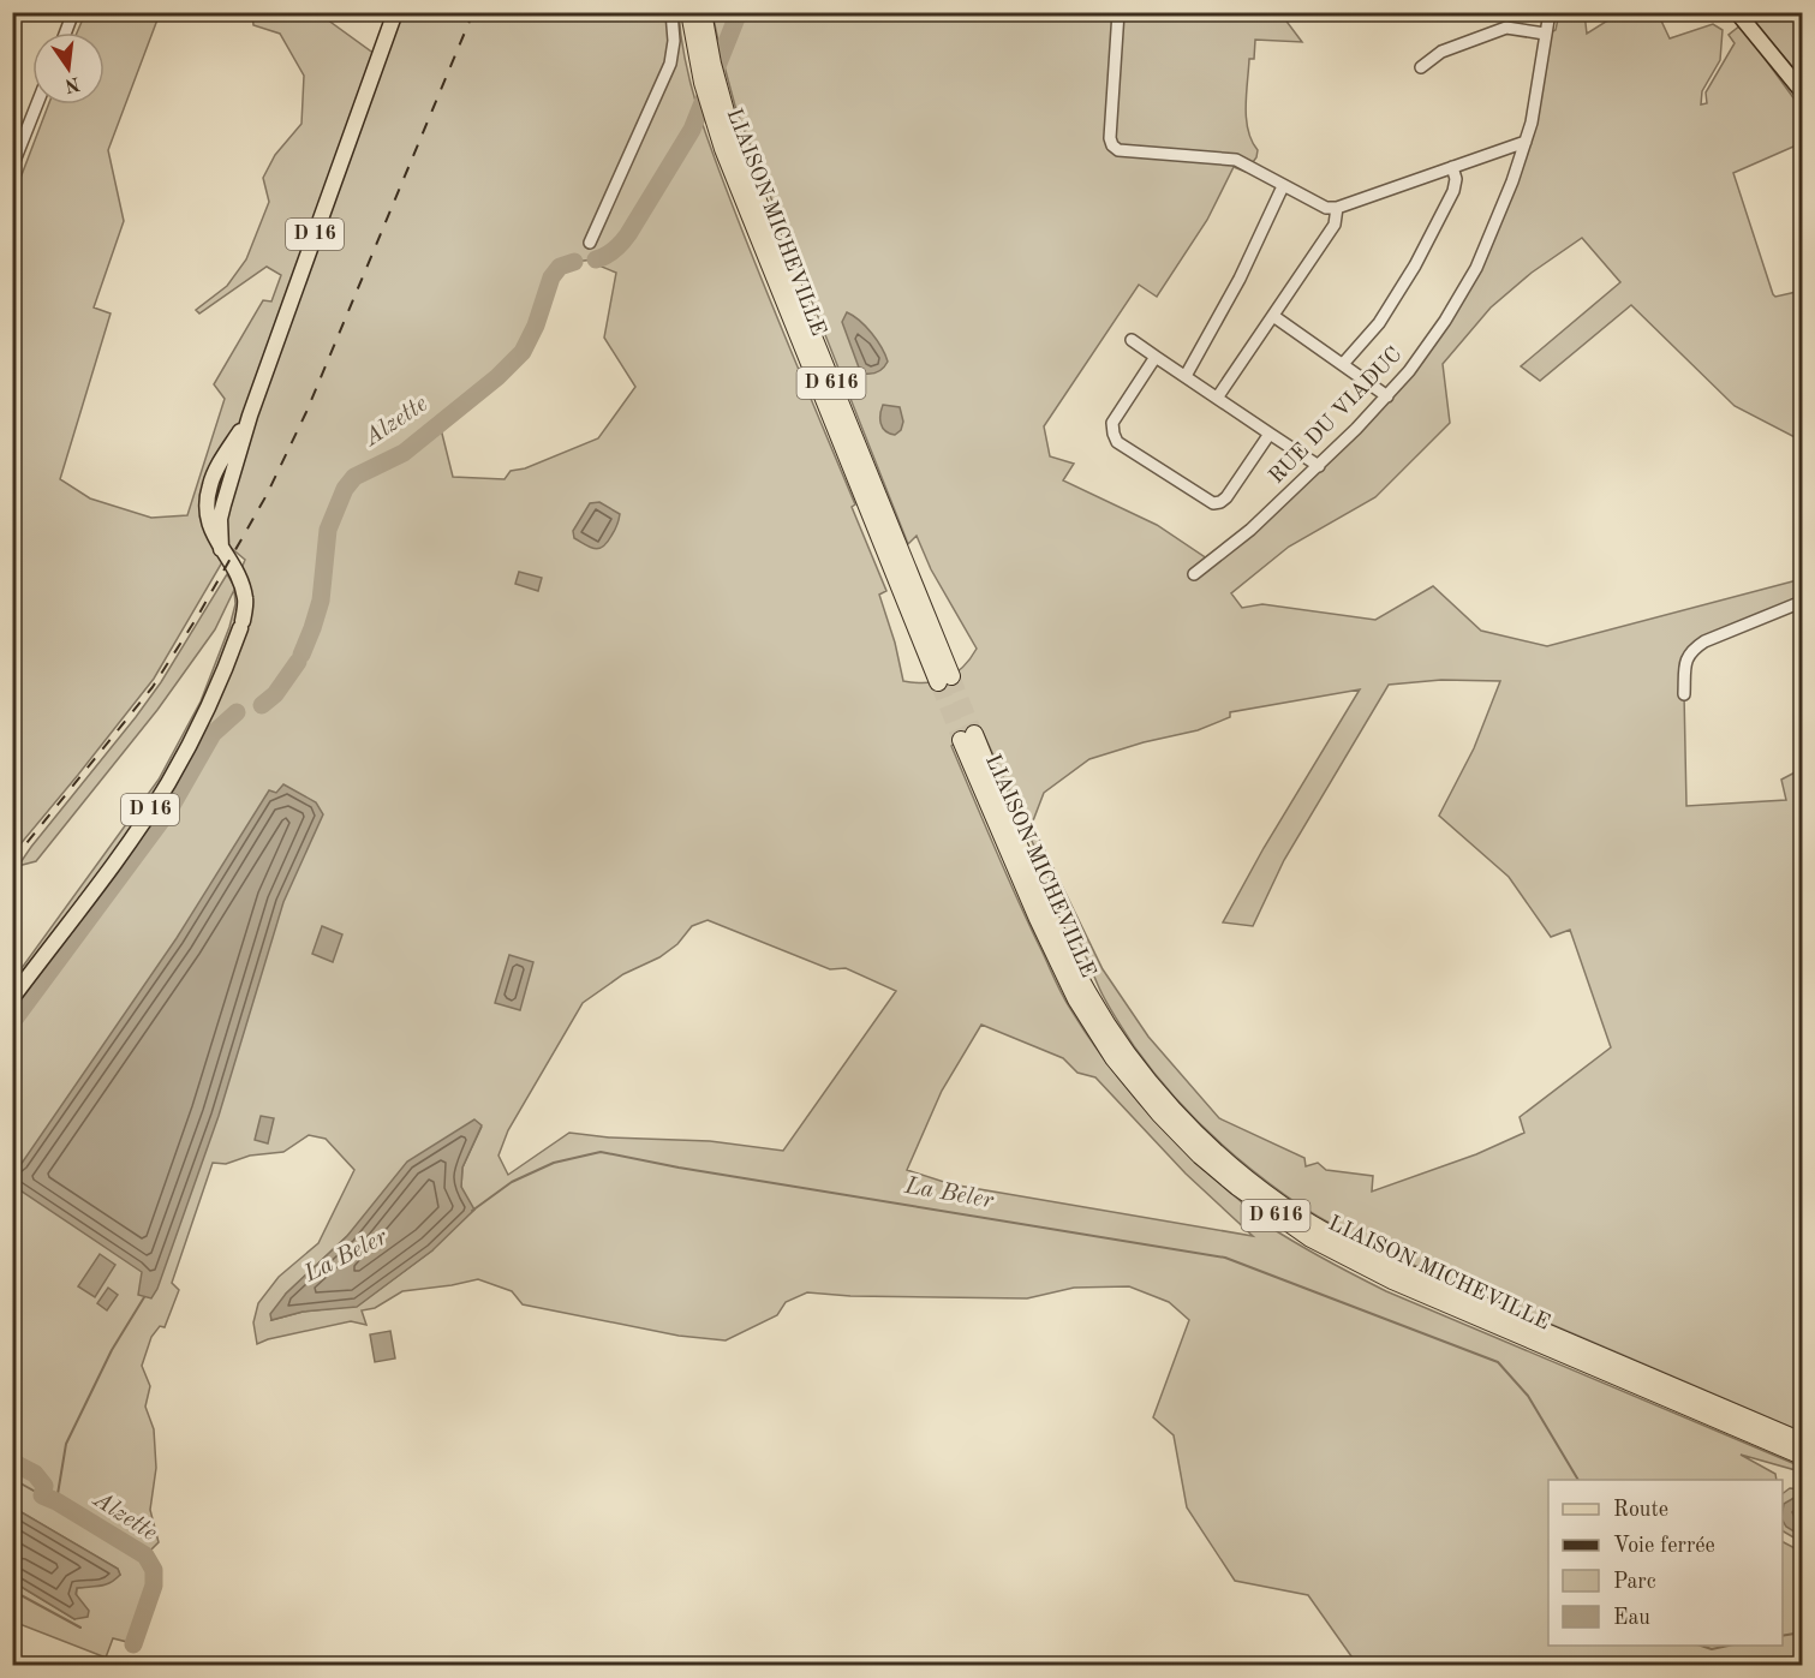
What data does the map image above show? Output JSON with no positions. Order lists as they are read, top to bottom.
{
  "streets": {
    "highway": ["LIAISON MICHEVILLE", "D 616"],
    "main road": ["D 16"],
    "street": ["RUE DU VIADUC"]
  },
  "water": ["Alzette", "La Beler"],
  "legend": [
    "Route",
    "Voie ferrée",
    "Parc",
    "Eau"
  ],
  "north": "bottom"
}
